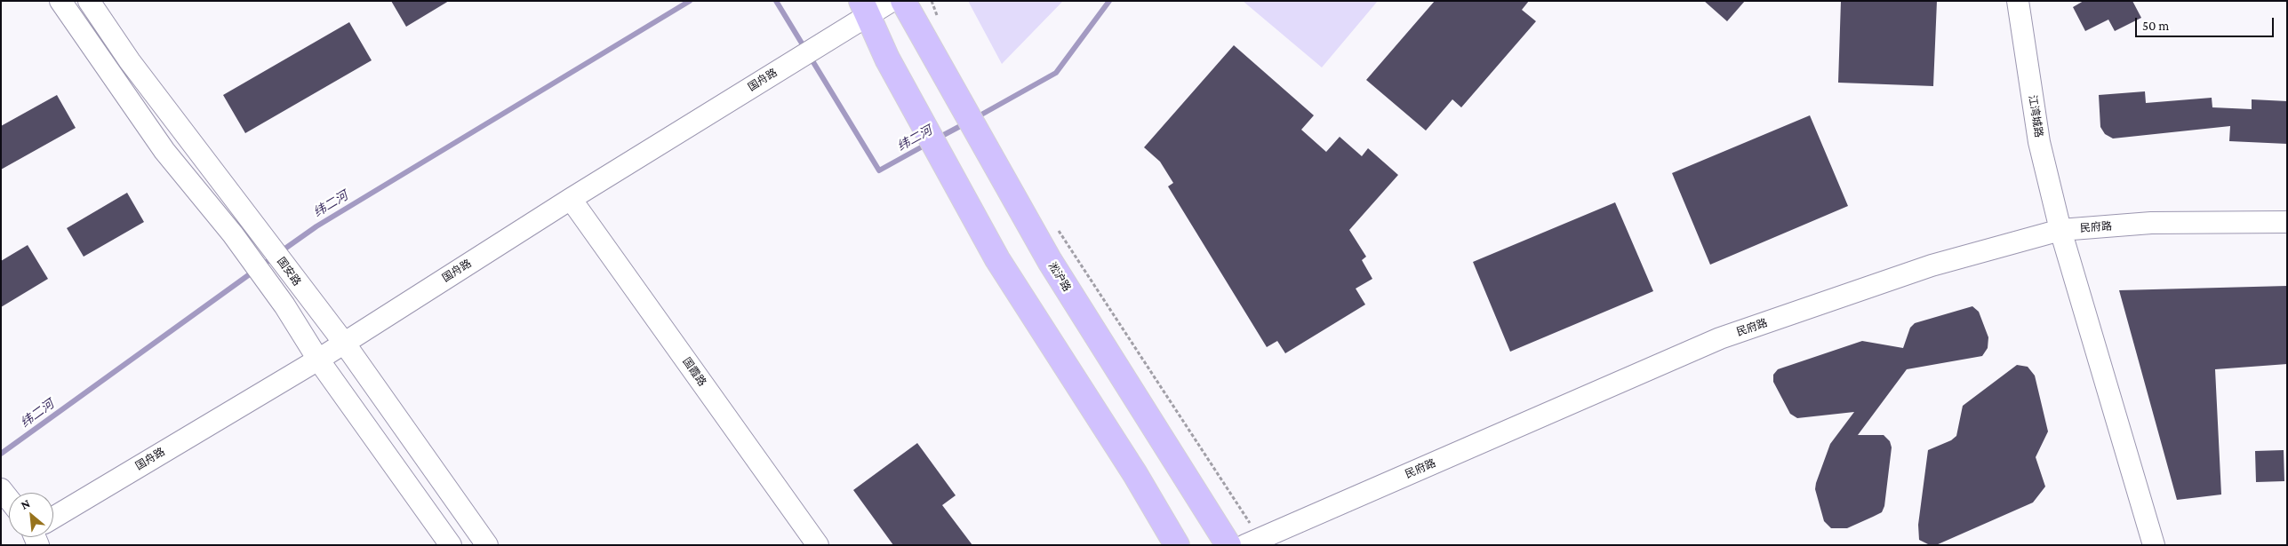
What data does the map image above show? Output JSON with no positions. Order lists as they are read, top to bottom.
{
  "streets": {
    "main road": ["淞沪路"],
    "street": [
      "国舟路",
      "江湾城路",
      "民府路",
      "国安路",
      "国霞路"
    ]
  },
  "crossings": [
    ["国舟路", "国安路"],
    ["国舟路", "国霞路"],
    ["江湾城路", "民府路"]
  ],
  "water": ["纬二河"],
  "scale_bar": "50 m",
  "north": "top left"
}
